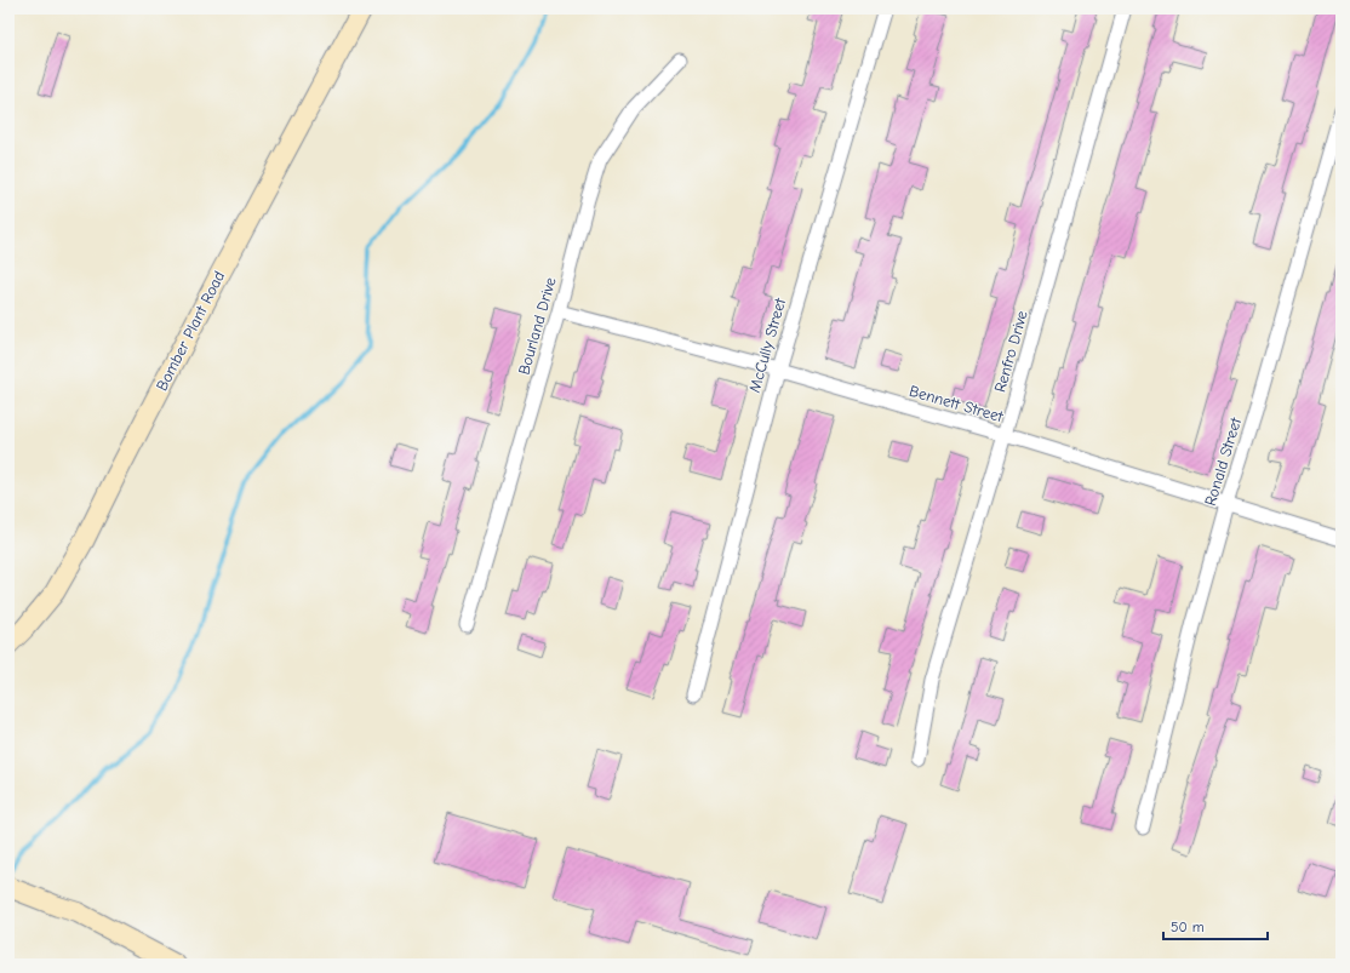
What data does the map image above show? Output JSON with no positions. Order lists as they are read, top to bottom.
{
  "streets": {
    "street": [
      "Bourland Drive",
      "Bomber Plant Road",
      "McCully Street",
      "Renfro Drive",
      "Bennett Street",
      "Ronald Street"
    ]
  },
  "crossings": [
    ["Bourland Drive", "Bennett Street"],
    ["McCully Street", "Bennett Street"],
    ["Renfro Drive", "Bennett Street"],
    ["Bennett Street", "Ronald Street"]
  ],
  "scale_bar": "50 m"
}
